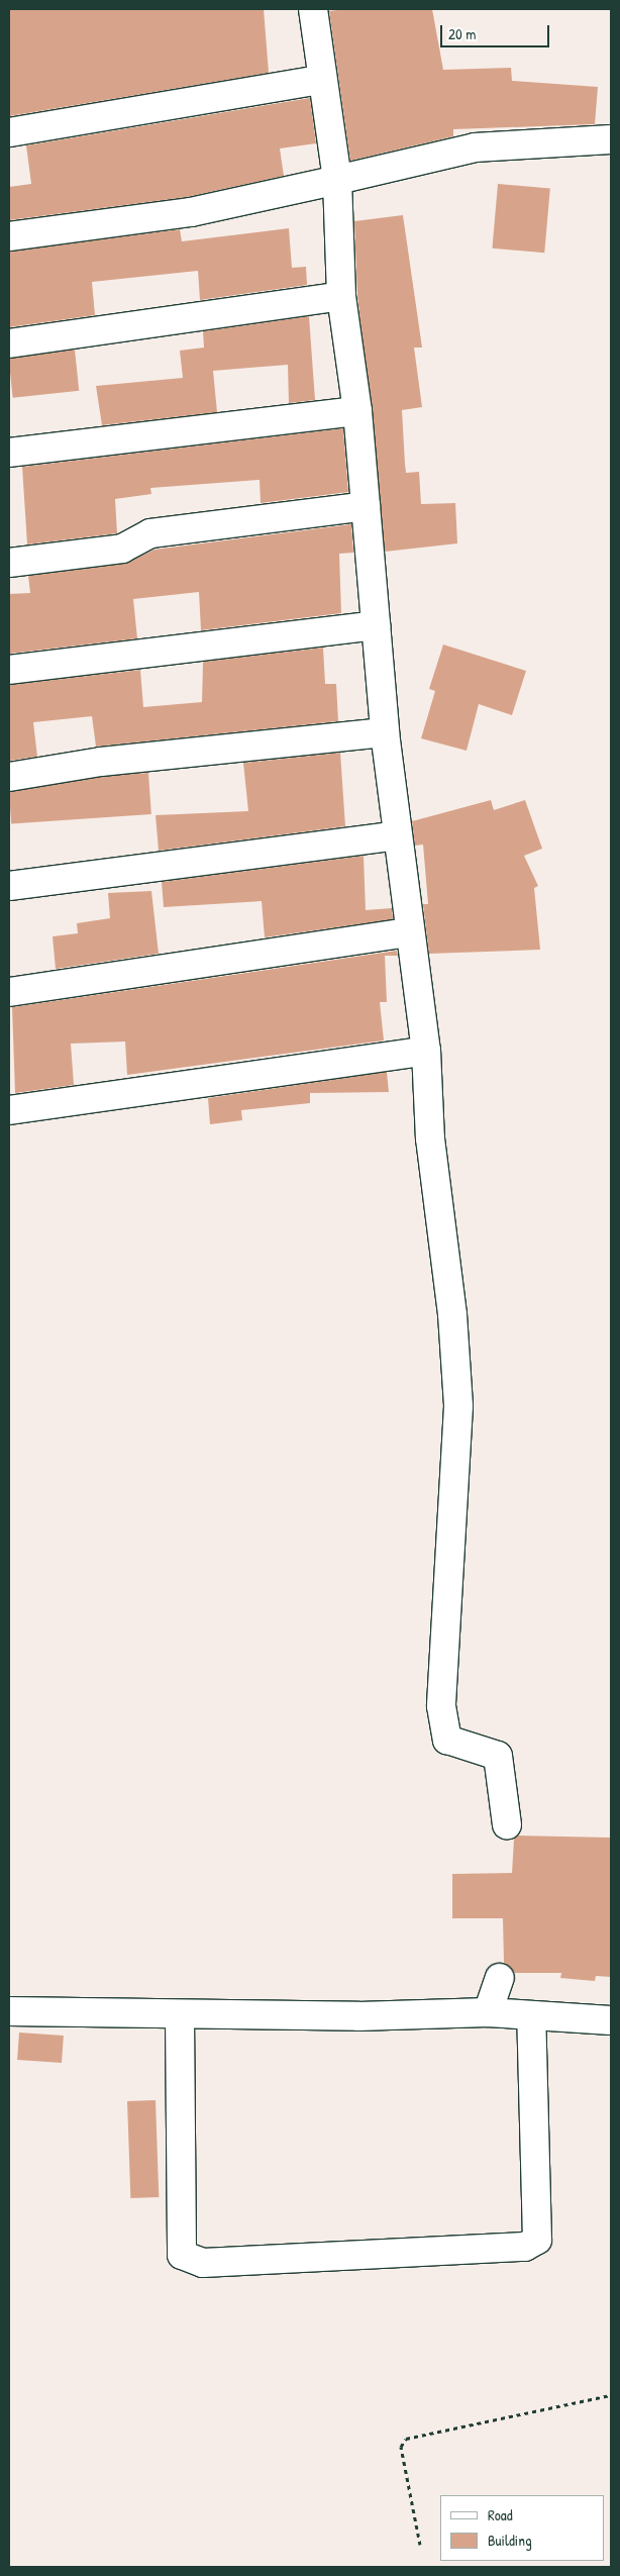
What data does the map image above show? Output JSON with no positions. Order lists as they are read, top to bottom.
{
  "legend": ["Road", "Building"],
  "scale_bar": "20 m"
}
